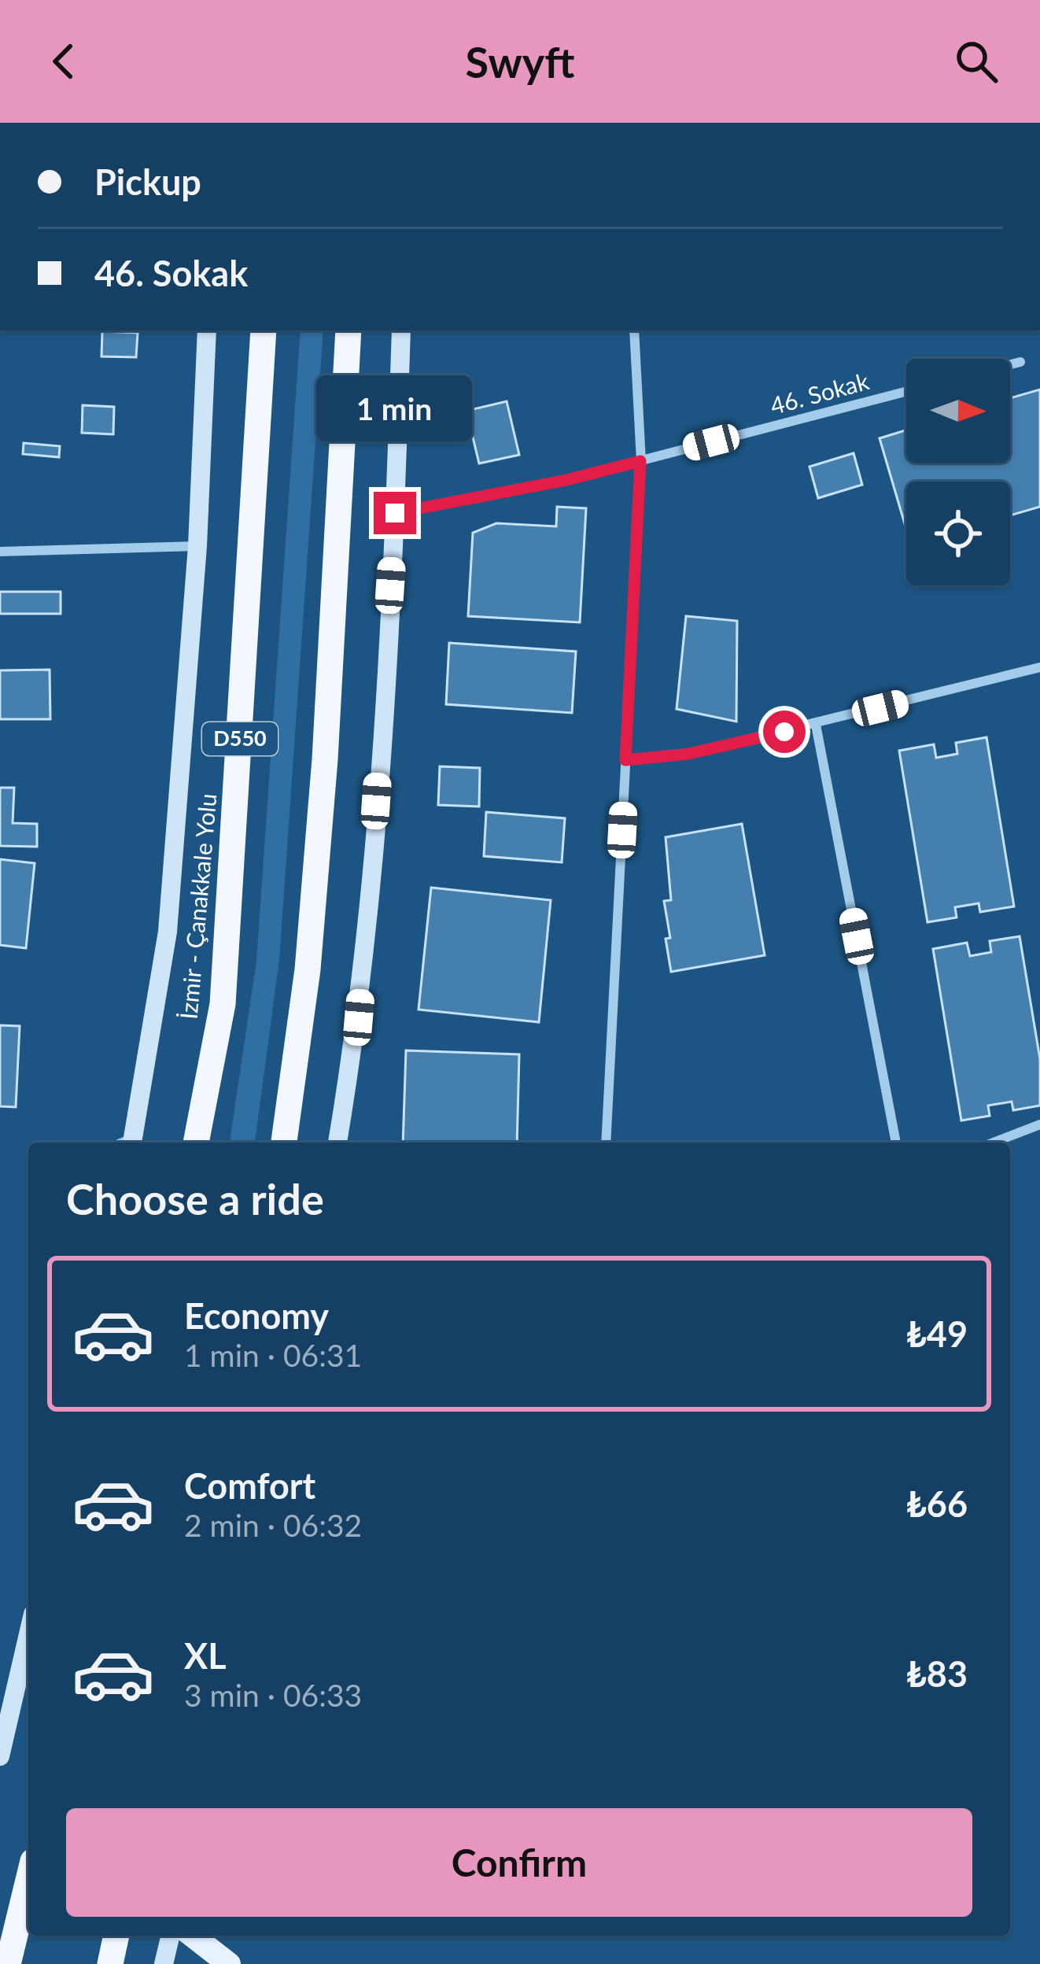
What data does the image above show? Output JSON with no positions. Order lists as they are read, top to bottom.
{
  "streets": {
    "highway": ["D550", "İzmir - Çanakkale Yolu"],
    "street": ["46. Sokak"]
  },
  "north": "right",
  "page": {
    "header": "Swyft",
    "banner": ["Pickup", "46. Sokak"],
    "bubble": "1 min",
    "heading": "Choose a ride",
    "list": [
      {
        "name": "Economy",
        "note": "1 min · 06:31",
        "value": "₺49"
      },
      {
        "name": "Comfort",
        "note": "2 min · 06:32",
        "value": "₺66"
      },
      {
        "name": "XL",
        "note": "3 min · 06:33",
        "value": "₺83"
      }
    ],
    "buttons": "Confirm"
  }
}
